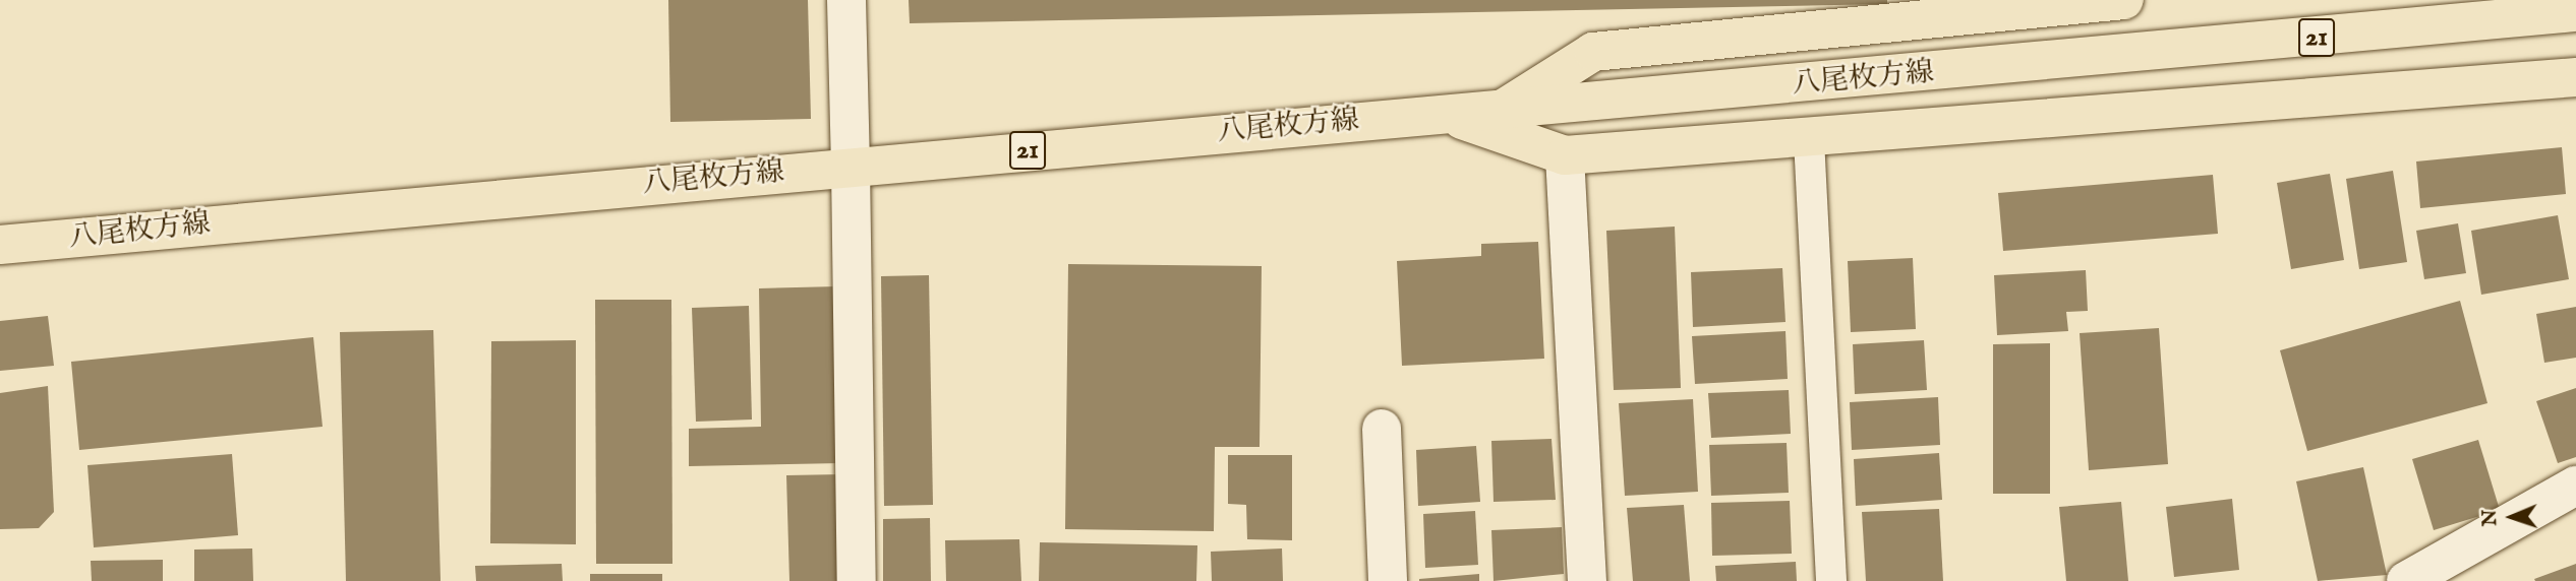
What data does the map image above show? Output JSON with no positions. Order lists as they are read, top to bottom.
{
  "streets": {
    "main road": ["21", "八尾枚方線"]
  },
  "north": "left"
}
